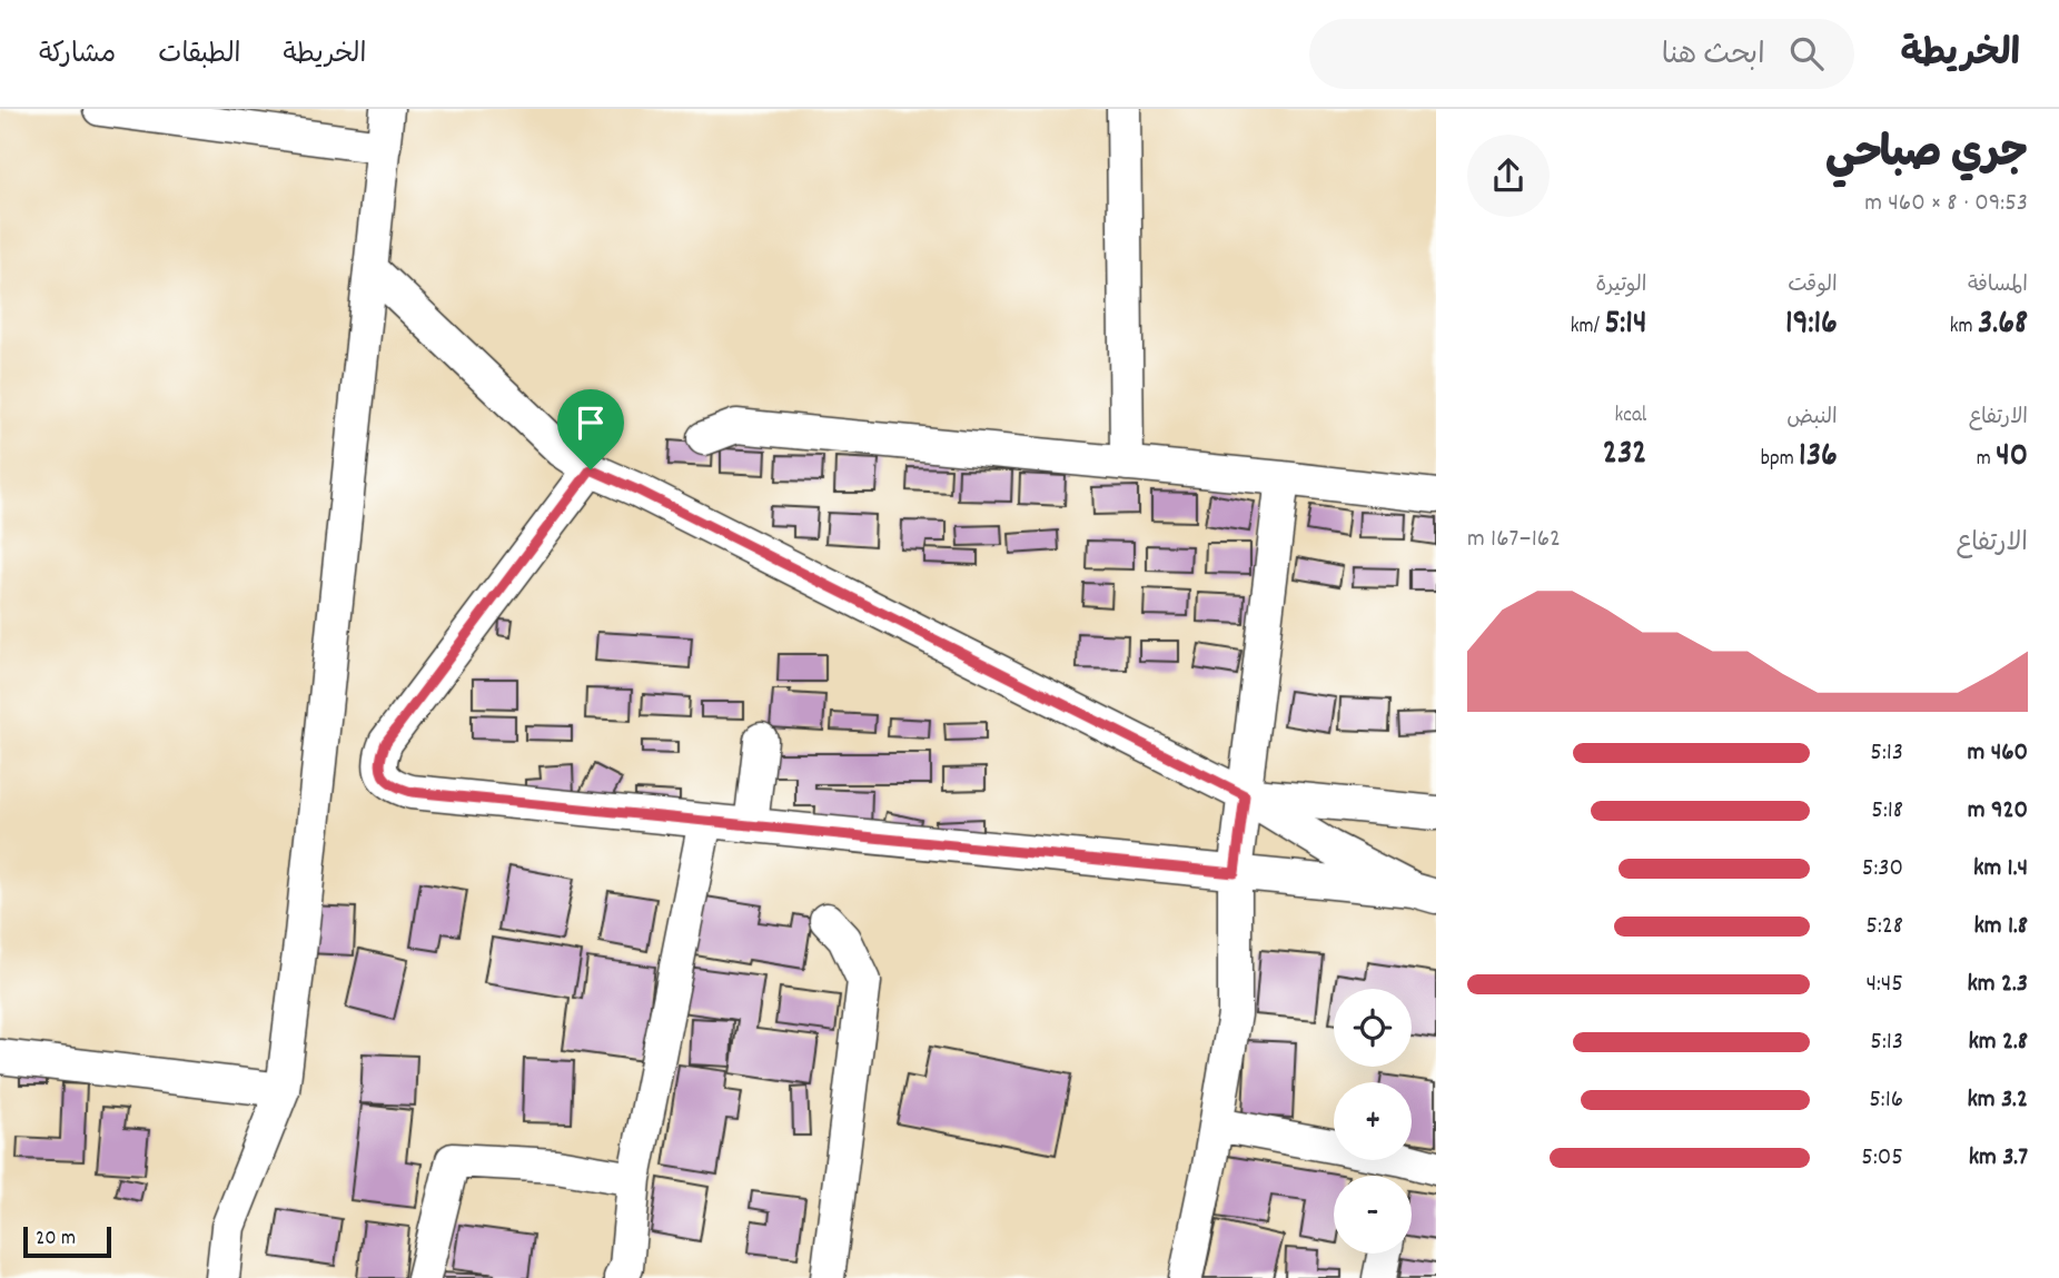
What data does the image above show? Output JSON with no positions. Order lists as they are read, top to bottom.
{
  "scale_bar": "20 m",
  "page": {
    "header": "الخريطة",
    "search": "ابحث هنا",
    "nav": ["الخريطة", "الطبقات", "مشاركة"],
    "heading": ["جري صباحي", "09:53 · 8 × 460 m"],
    "stats": [
      ["المسافة", "3.68 km"],
      ["الوقت", "19:16"],
      ["الوتيرة", "5:14 /km"],
      ["الارتفاع", "40 m"],
      ["النبض", "136 bpm"],
      ["kcal", "232"]
    ],
    "chart": ["الارتفاع", "162–167 m"],
    "list": [
      {
        "name": "460 m",
        "note": "5:13"
      },
      {
        "name": "920 m",
        "note": "5:18"
      },
      {
        "name": "1.4 km",
        "note": "5:30"
      },
      {
        "name": "1.8 km",
        "note": "5:28"
      },
      {
        "name": "2.3 km",
        "note": "4:45"
      },
      {
        "name": "2.8 km",
        "note": "5:13"
      },
      {
        "name": "3.2 km",
        "note": "5:16"
      },
      {
        "name": "3.7 km",
        "note": "5:05"
      }
    ],
    "map_buttons": ["+", "−"],
    "scale": "20 m"
  }
}
